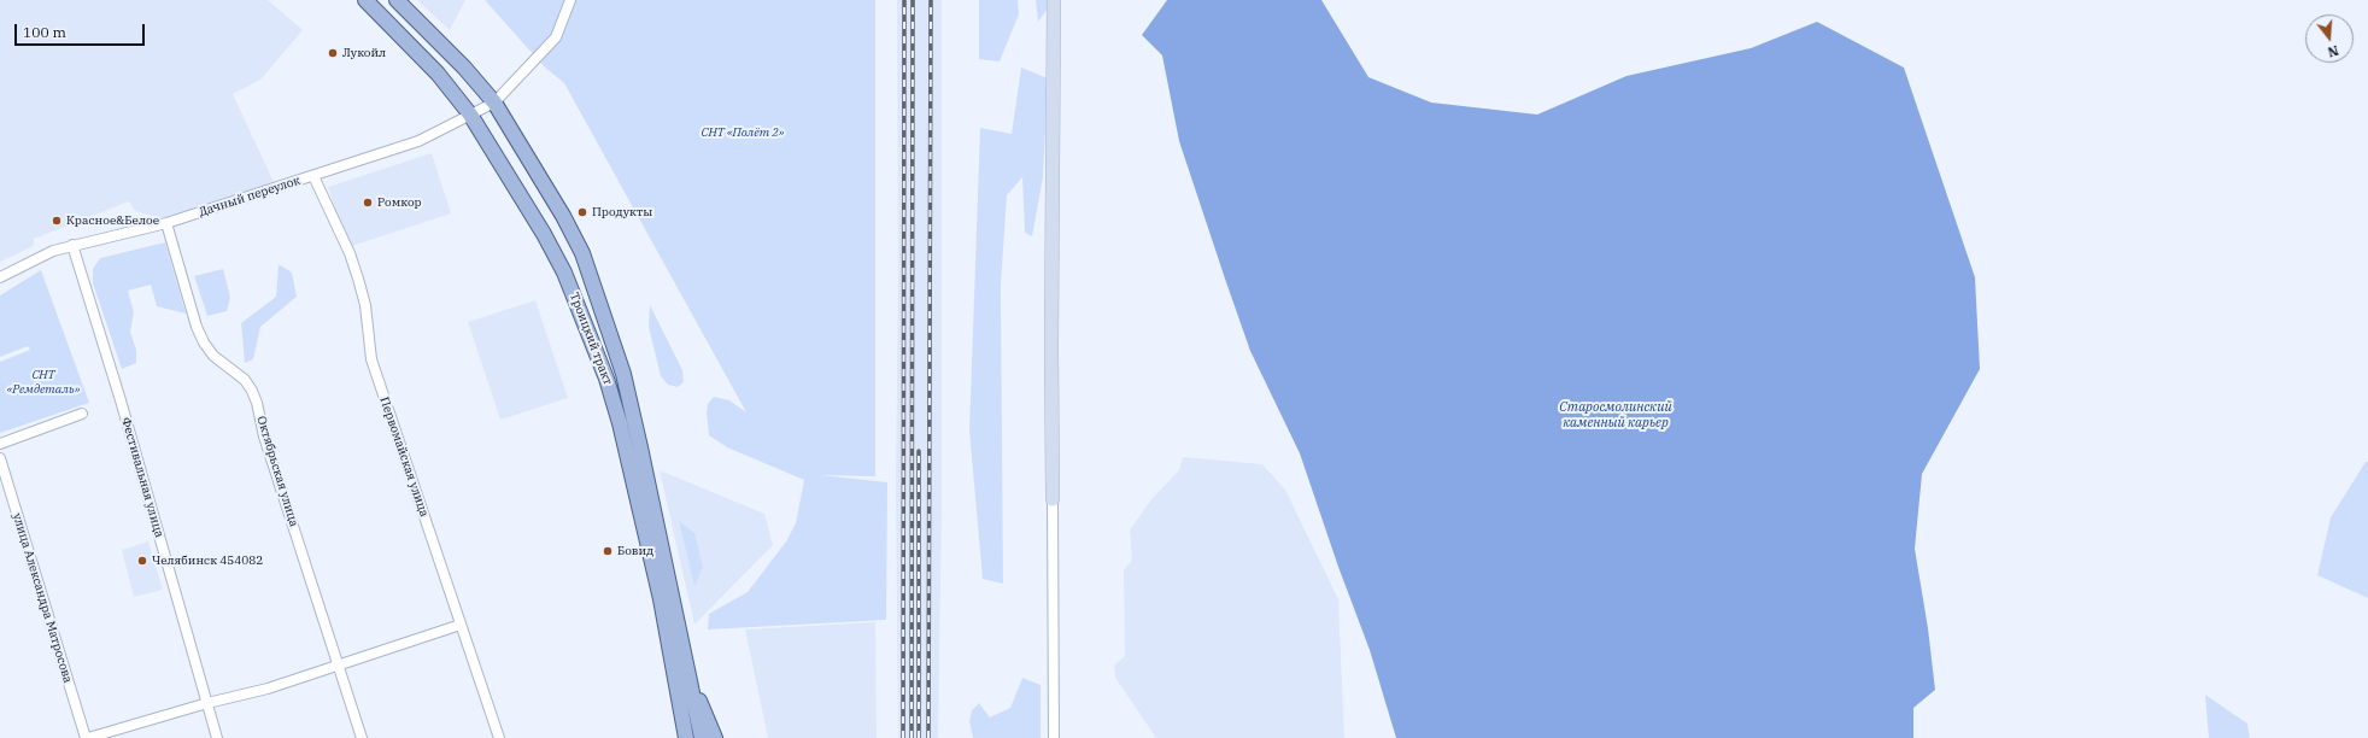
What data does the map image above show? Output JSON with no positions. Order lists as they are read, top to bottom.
{
  "streets": {
    "main road": ["Троицкий тракт"],
    "street": [
      "Дачный переулок",
      "Первомайская улица",
      "Октябрьская улица",
      "Фестивальная улица",
      "улица Александра Матросова"
    ]
  },
  "crossings": [
    ["Дачный переулок", "Троицкий тракт"],
    ["Дачный переулок", "Первомайская улица"],
    ["Дачный переулок", "Октябрьская улица"],
    ["Дачный переулок", "Фестивальная улица"]
  ],
  "water": ["Старосмолинский каменный карьер"],
  "parks": ["СНТ «Полёт 2»", "СНТ «Ремдеталь»"],
  "places": [
    "Лукойл",
    "Ромкор",
    "Продукты",
    "Красное&Белое",
    "Бовид",
    "Челябинск 454082"
  ],
  "scale_bar": "100 m",
  "north": "bottom"
}
